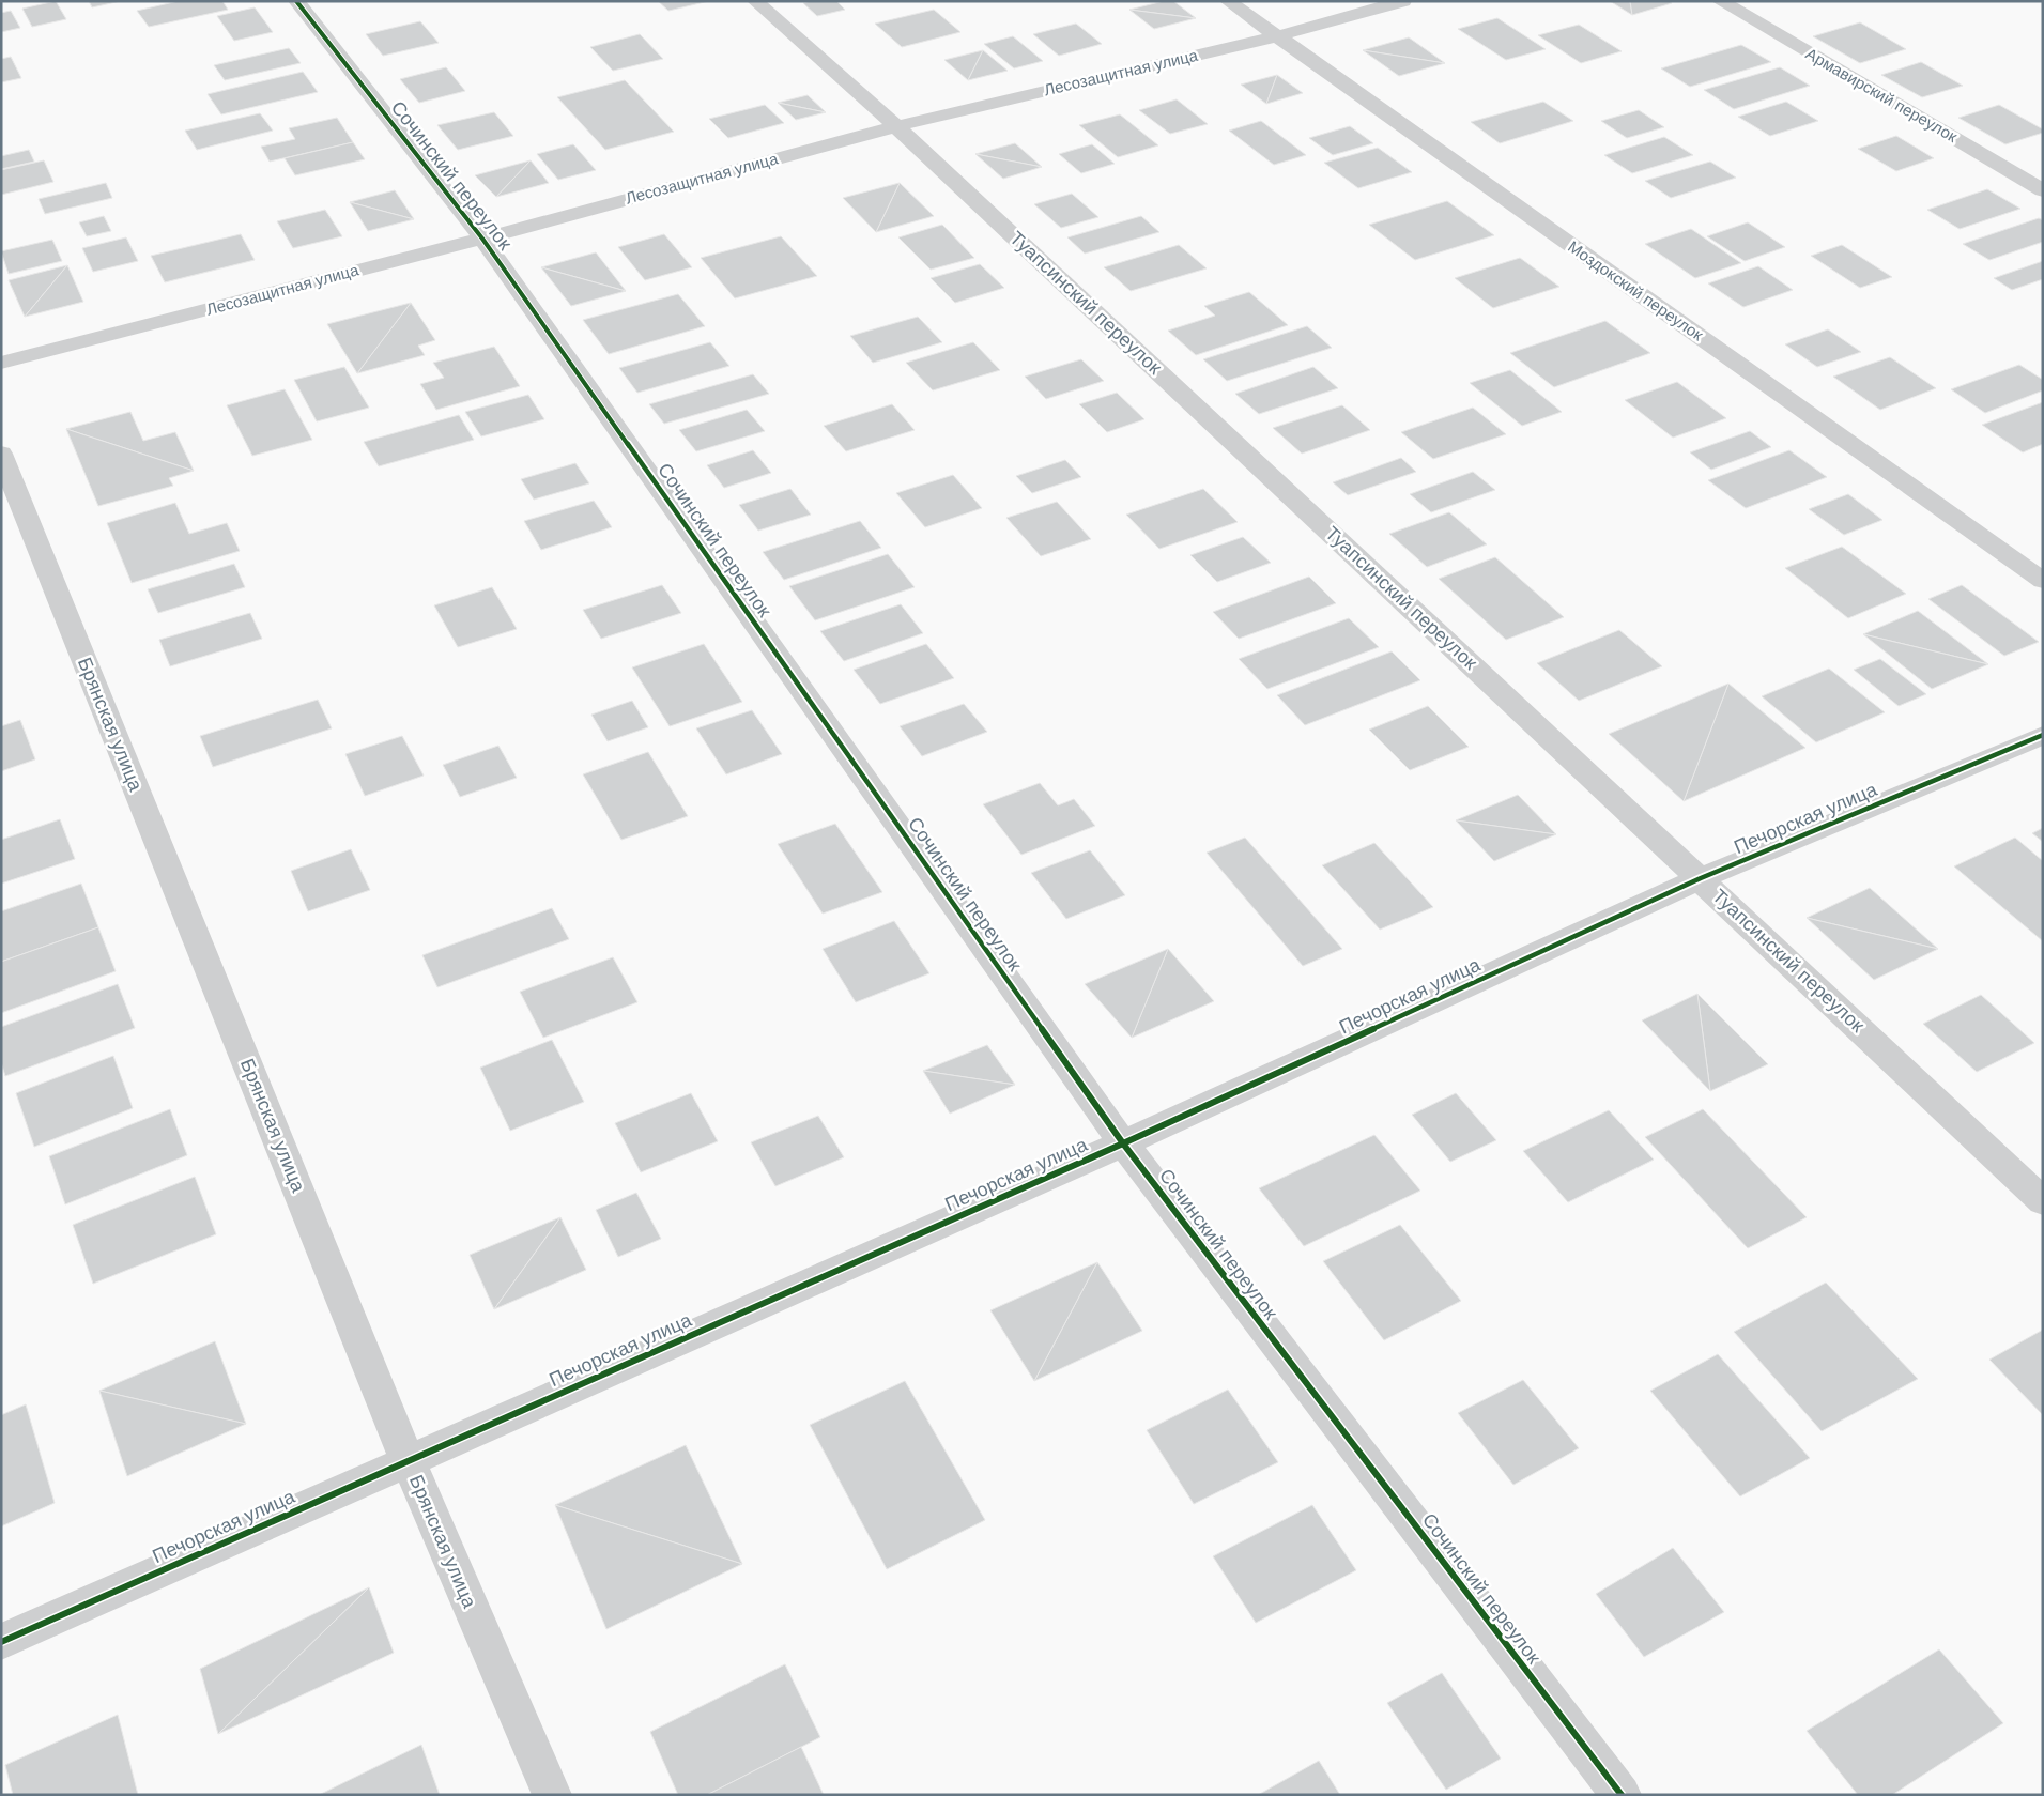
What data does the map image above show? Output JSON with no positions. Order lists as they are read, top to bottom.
{
  "streets": {
    "street": [
      "Лесозащитная улица",
      "Армавирский переулок",
      "Сочинский переулок",
      "Моздокский переулок",
      "Туапсинский переулок",
      "Брянская улица",
      "Печорская улица"
    ]
  },
  "crossings": [
    ["Лесозащитная улица", "Сочинский переулок"],
    ["Лесозащитная улица", "Моздокский переулок"],
    ["Лесозащитная улица", "Туапсинский переулок"],
    ["Сочинский переулок", "Печорская улица"],
    ["Туапсинский переулок", "Печорская улица"],
    ["Брянская улица", "Печорская улица"]
  ]
}
